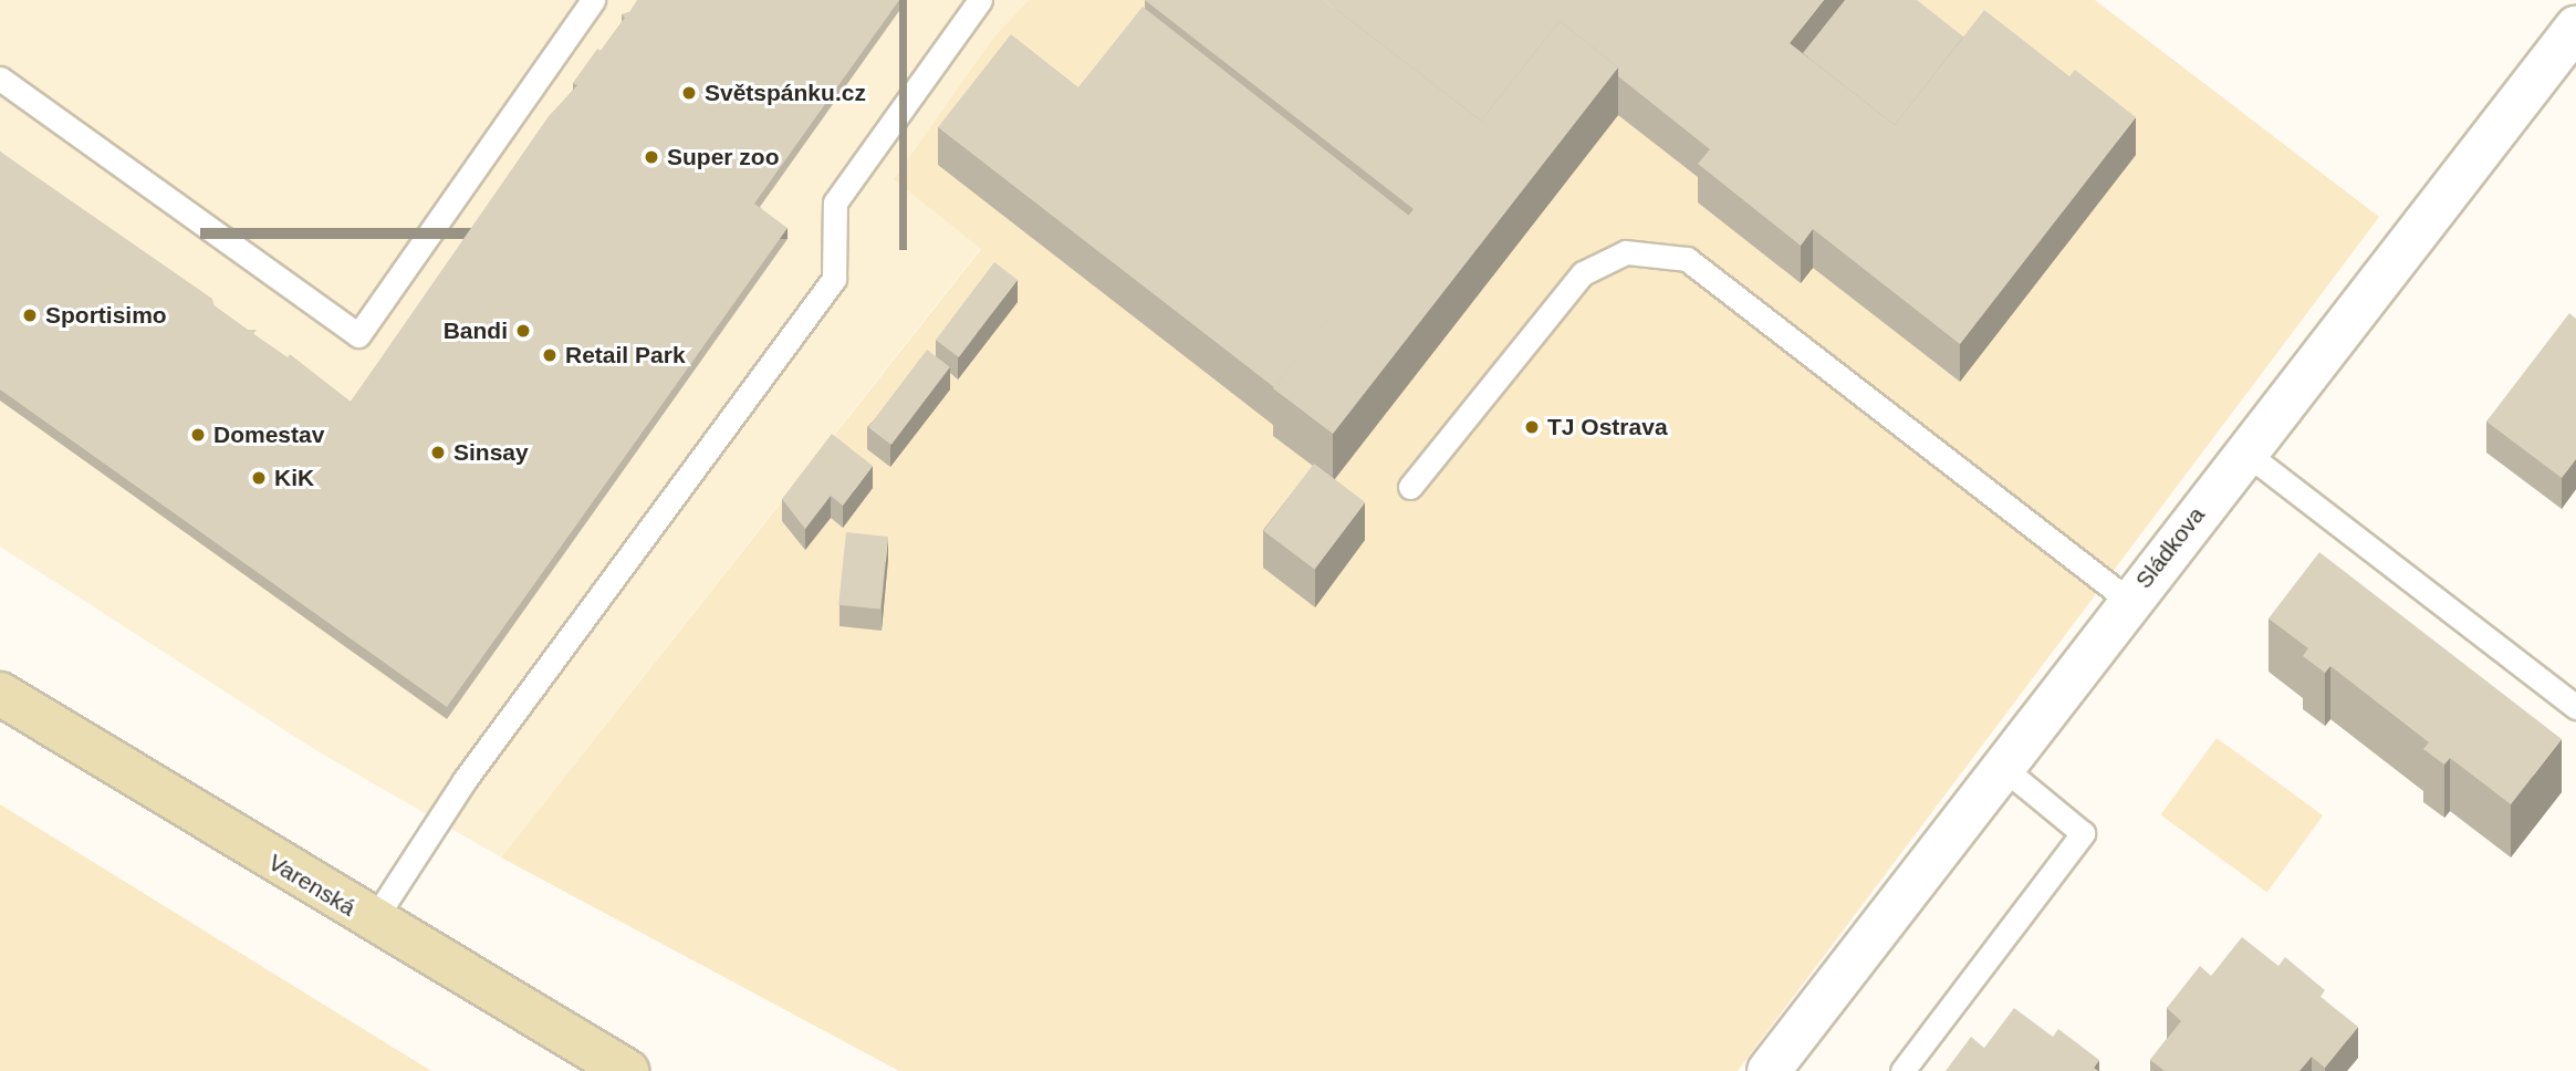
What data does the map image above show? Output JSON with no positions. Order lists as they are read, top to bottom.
{
  "streets": {
    "street": ["Sládkova", "Varenská"]
  },
  "places": [
    "Světspánku.cz",
    "Super zoo",
    "Sportisimo",
    "Bandi",
    "Retail Park",
    "TJ Ostrava",
    "Domestav",
    "Sinsay",
    "KiK"
  ]
}
